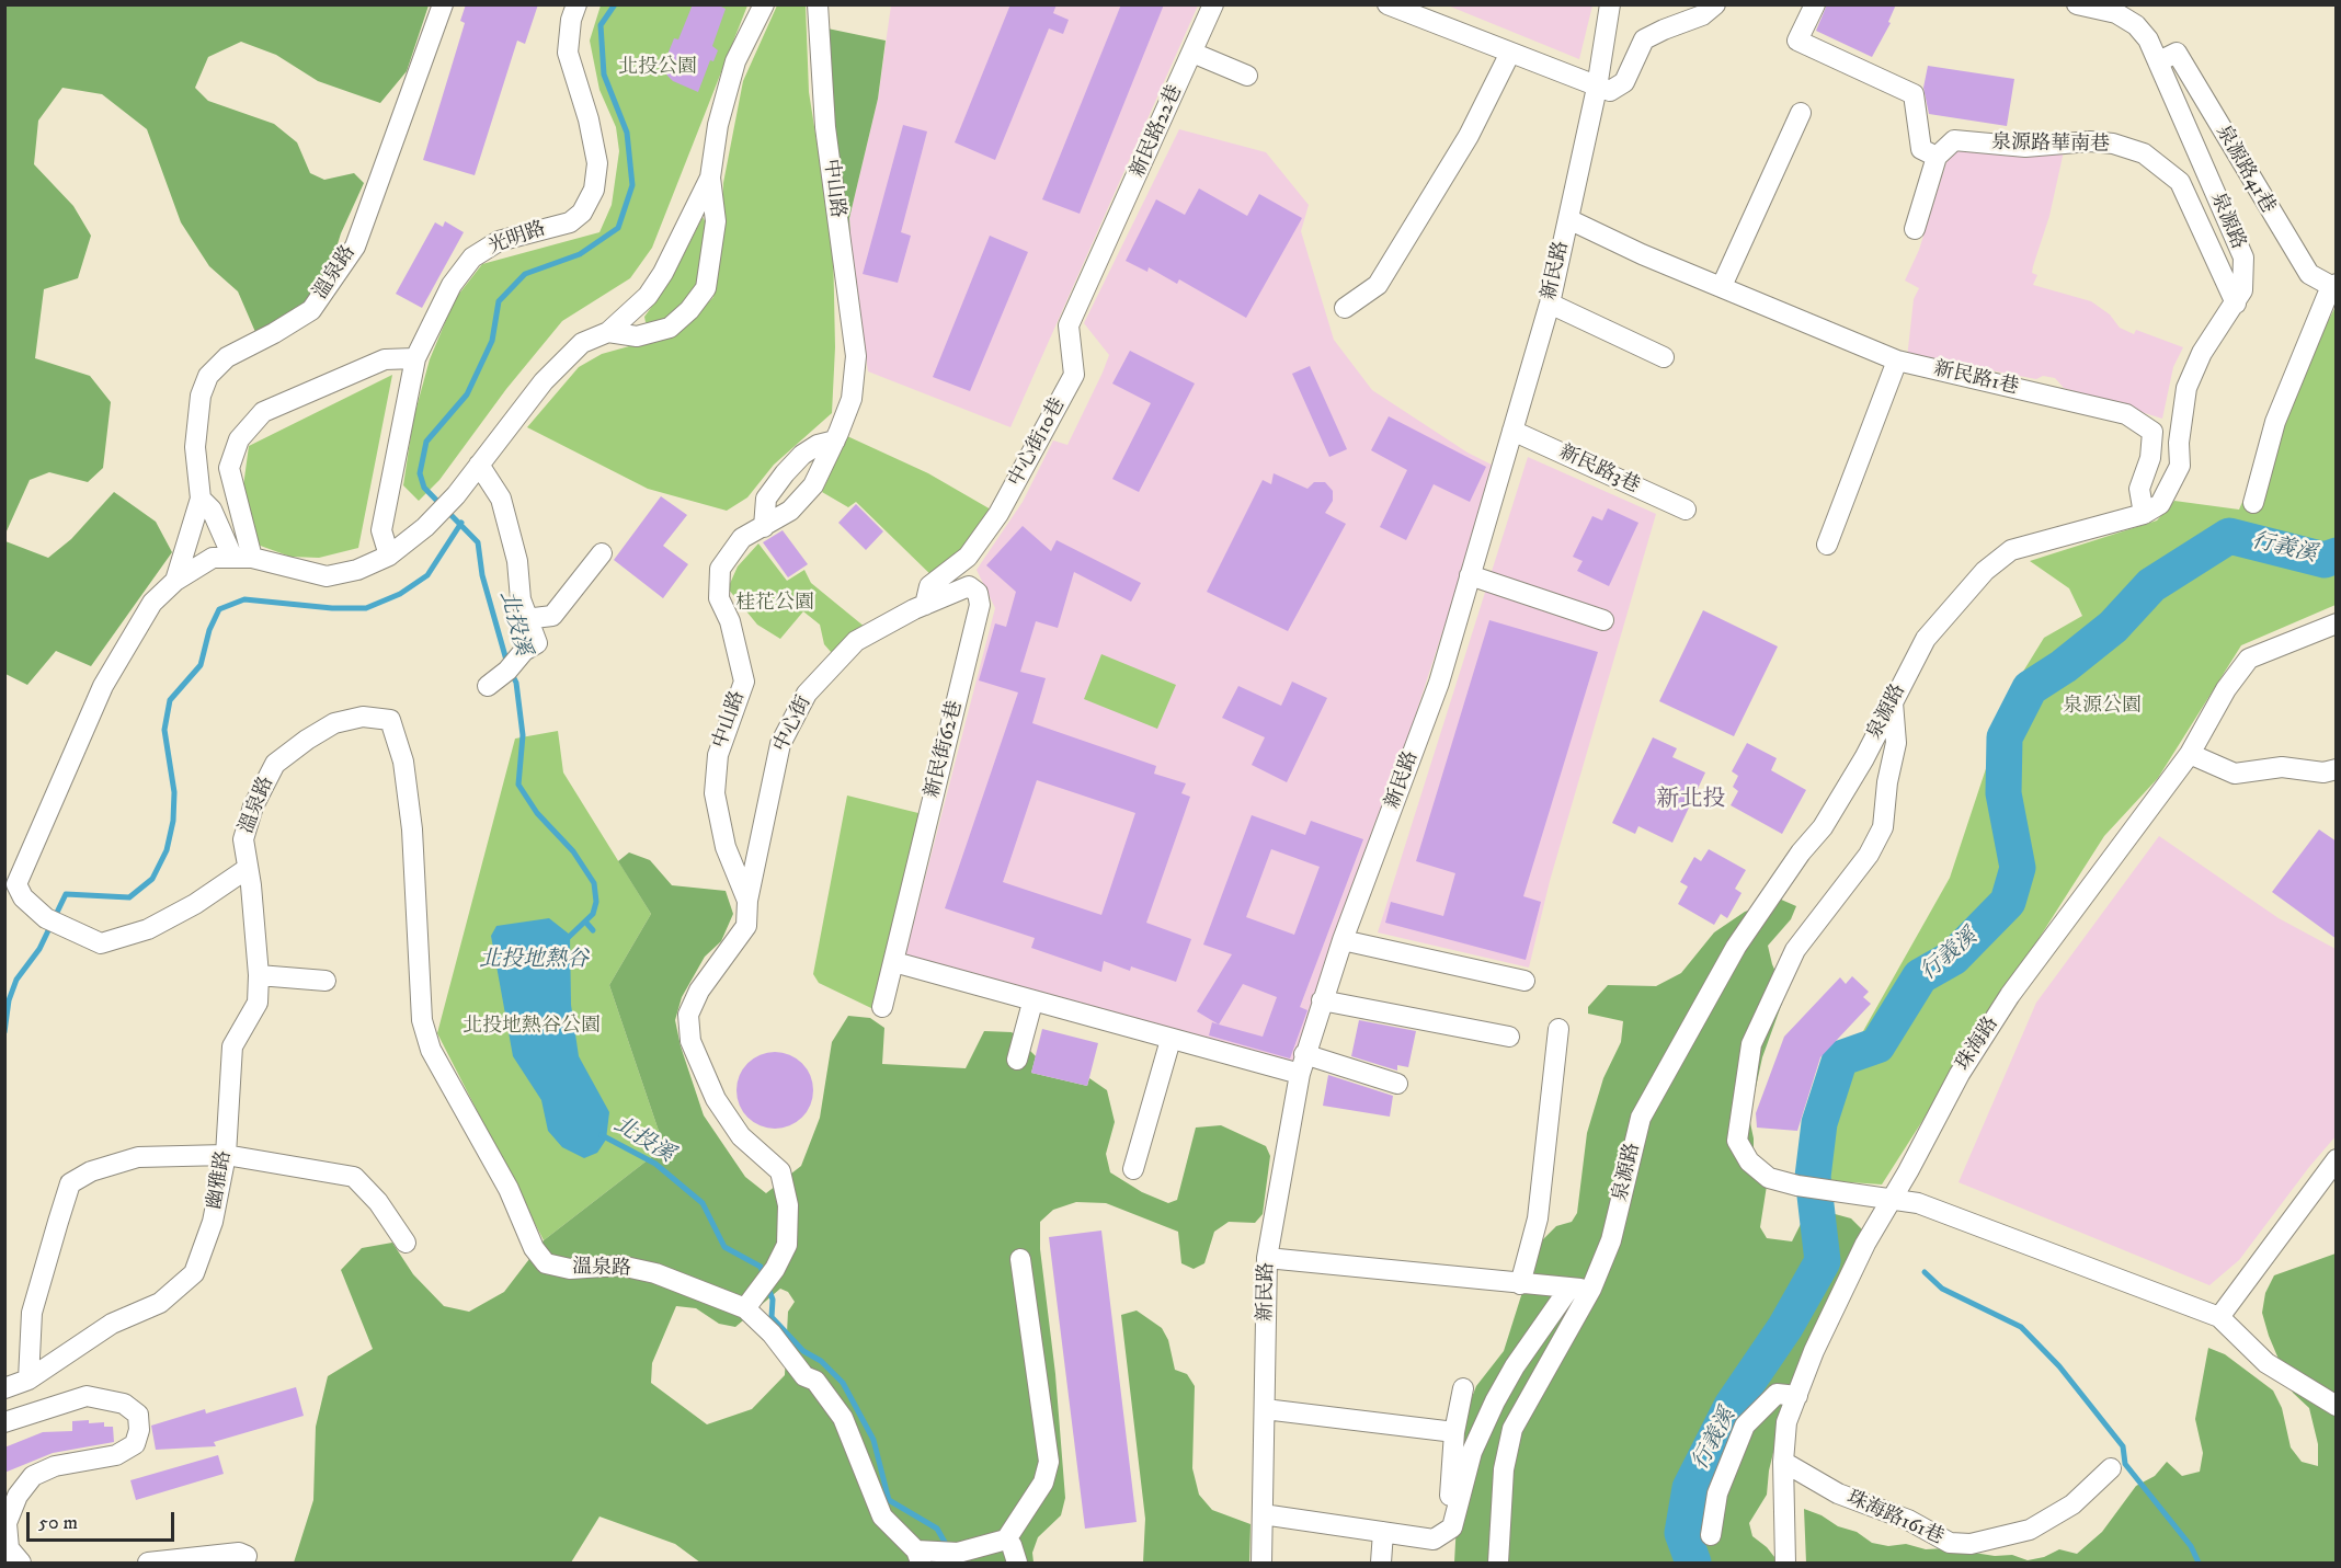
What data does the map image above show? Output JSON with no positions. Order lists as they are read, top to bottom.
{
  "streets": {
    "street": [
      "新民路22巷",
      "泉源路華南巷",
      "泉源路41巷",
      "中山路",
      "泉源路",
      "光明路",
      "新民路",
      "溫泉路",
      "新民路1巷",
      "中心街10巷",
      "新民路3巷",
      "中心街",
      "新民街62巷",
      "珠海路",
      "幽雅路",
      "珠海路161巷"
    ]
  },
  "crossings": [
    ["新民路22巷", "中心街10巷"],
    ["泉源路華南巷", "泉源路"],
    ["泉源路41巷", "泉源路"],
    ["中山路", "中心街"],
    ["泉源路", "新民路1巷"],
    ["新民路", "新民路1巷"],
    ["新民路", "新民路3巷"],
    ["溫泉路", "幽雅路"],
    ["中心街10巷", "中心街"],
    ["中心街10巷", "新民街62巷"],
    ["中心街", "新民街62巷"],
    ["珠海路", "珠海路161巷"]
  ],
  "districts": ["新北投"],
  "water": ["行義溪", "北投溪", "北投地熱谷"],
  "parks": [
    "北投公園",
    "桂花公園",
    "泉源公園",
    "北投地熱谷公園"
  ],
  "scale_bar": "50 m"
}
